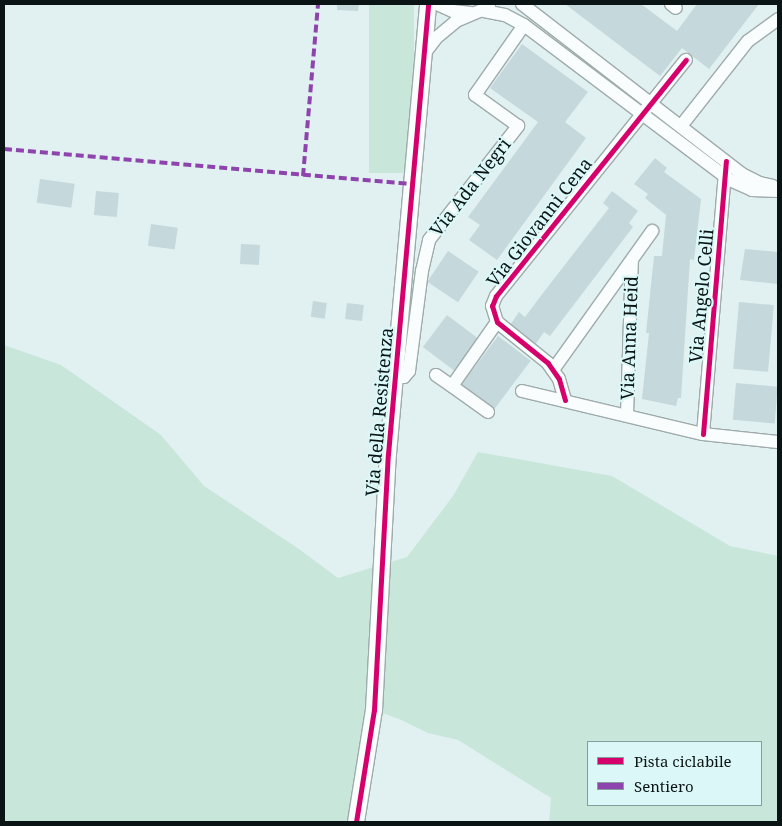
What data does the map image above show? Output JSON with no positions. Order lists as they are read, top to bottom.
{
  "streets": {
    "street": [
      "Via Ada Negri",
      "Via Giovanni Cena",
      "Via Angelo Celli",
      "Via Anna Heid",
      "Via della Resistenza"
    ]
  },
  "crossings": [
    ["Via Ada Negri", "Via della Resistenza"]
  ],
  "legend": ["Pista ciclabile", "Sentiero"]
}
